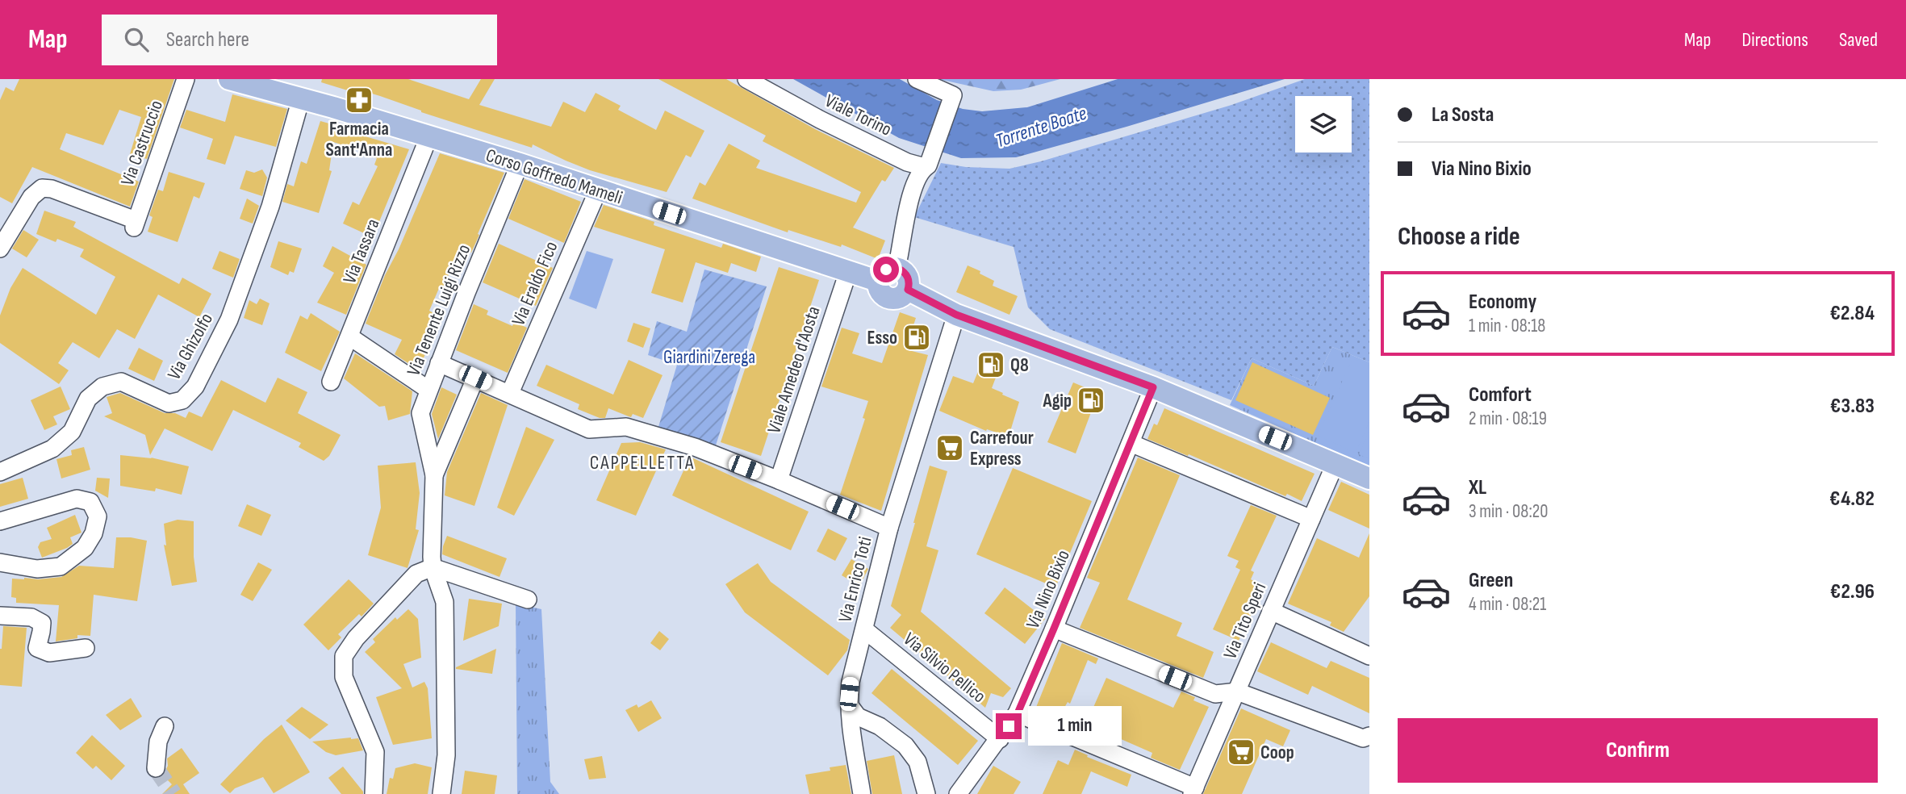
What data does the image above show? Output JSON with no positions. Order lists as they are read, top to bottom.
{
  "streets": {
    "main road": ["Corso Goffredo Mameli"],
    "street": [
      "Viale Torino",
      "Via Castruccio",
      "Via Tassara",
      "Via Eraldo Fico",
      "Via Tenente Luigi Rizzo",
      "Via Ghizolfo",
      "Viale Amedeo d'Aosta",
      "Via Enrico Toti",
      "Via Nino Bixio",
      "Via Tito Speri",
      "Via Silvio Pellico"
    ]
  },
  "crossings": [
    ["Corso Goffredo Mameli", "Via Tassara"],
    ["Corso Goffredo Mameli", "Via Eraldo Fico"],
    ["Corso Goffredo Mameli", "Via Tenente Luigi Rizzo"],
    ["Corso Goffredo Mameli", "Via Ghizolfo"],
    ["Corso Goffredo Mameli", "Viale Amedeo d'Aosta"],
    ["Via Enrico Toti", "Via Silvio Pellico"],
    ["Via Nino Bixio", "Via Silvio Pellico"]
  ],
  "districts": ["CAPPELLETTA"],
  "water": ["Torrente Boate"],
  "parks": ["Giardini Zerega"],
  "places": {
    "pharmacy": ["Farmacia Sant'Anna"],
    "fuel station": ["Esso", "Q8", "Agip"],
    "supermarket": ["Carrefour Express", "Coop"]
  },
  "page": {
    "header": "Map",
    "search": "Search here",
    "nav": ["Map", "Directions", "Saved"],
    "banner": ["La Sosta", "Via Nino Bixio"],
    "heading": "Choose a ride",
    "list": [
      {
        "name": "Economy",
        "note": "1 min · 08:18",
        "value": "€2.84"
      },
      {
        "name": "Comfort",
        "note": "2 min · 08:19",
        "value": "€3.83"
      },
      {
        "name": "XL",
        "note": "3 min · 08:20",
        "value": "€4.82"
      },
      {
        "name": "Green",
        "note": "4 min · 08:21",
        "value": "€2.96"
      }
    ],
    "bubble": "1 min",
    "buttons": "Confirm"
  }
}
